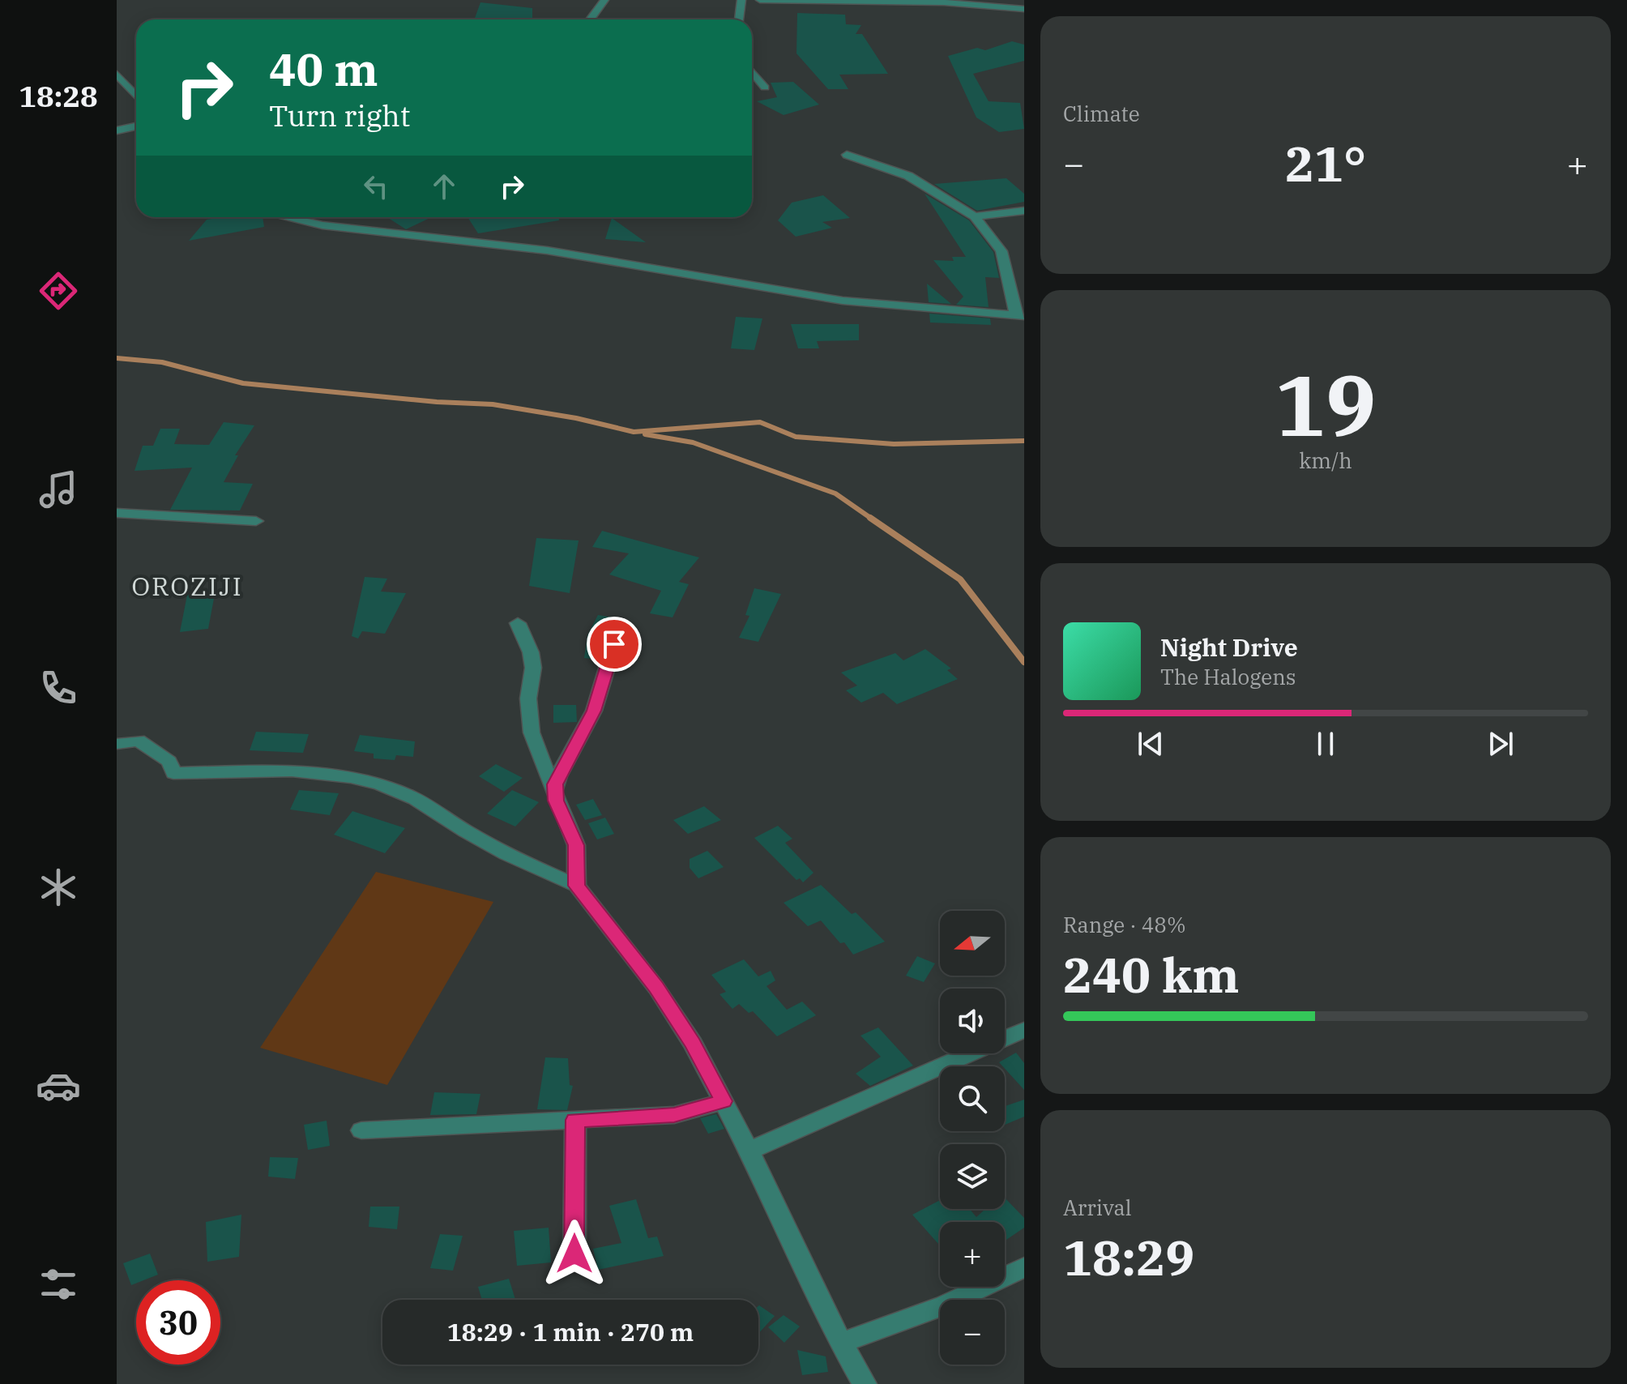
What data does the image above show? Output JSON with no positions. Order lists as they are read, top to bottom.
{
  "districts": ["OROZIJI"],
  "north": "left",
  "page": {
    "tabs": "18:28",
    "tile": [
      "Climate",
      ["19", "km/h"],
      ["Range · 48%", "240 km"],
      ["Arrival", "18:29"]
    ],
    "turn": ["40 m", "Turn right"],
    "heat": ["−", "21°", "+"],
    "song": ["Night Drive", "The Halogens"],
    "map_buttons": ["+", "−"],
    "limit": "30",
    "trip": "18:29 · 1 min · 270 m"
  }
}
